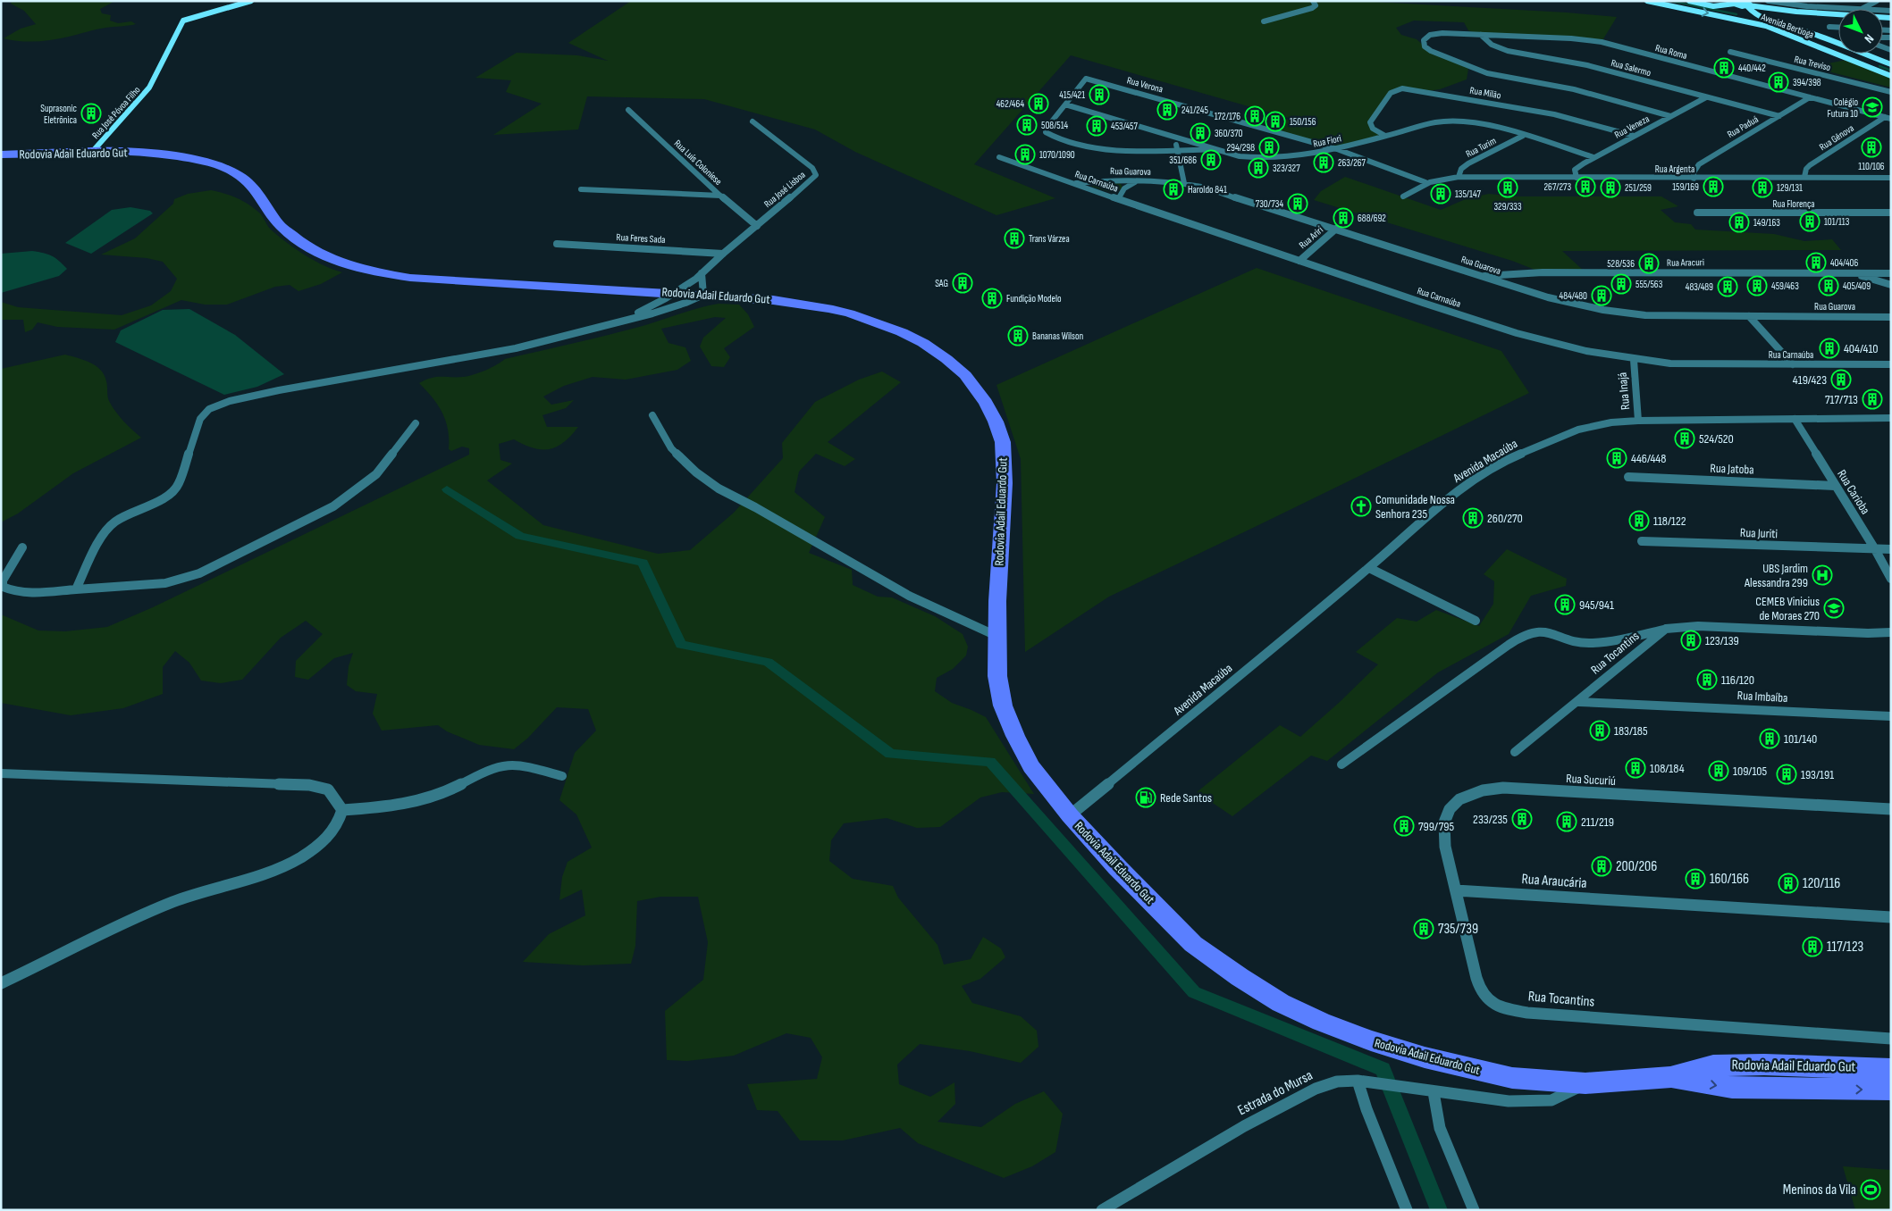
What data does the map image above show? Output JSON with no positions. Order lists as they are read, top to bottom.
{
  "streets": {
    "main road": ["Rodovia Adail Eduardo Gut"],
    "street": [
      "Avenida Bertioga",
      "Rua Roma",
      "Rua Treviso",
      "Rua Salermo",
      "Rua Verona",
      "Rua Milão",
      "Rua José Póvoa Filho",
      "Rua Veneza",
      "Rua Paduá",
      "Rua Gênova",
      "Rua Fiori",
      "Rua Turim",
      "Rua Luís Coloniese",
      "Rua Argenta",
      "Rua Guarova",
      "Rua Carnaúba",
      "Rua José Lisboa",
      "Rua Florença",
      "Rua Ariri",
      "Rua Feres Sada",
      "Rua Aracuri",
      "Rua Inajá",
      "Avenida Macaúba",
      "Rua Jatoba",
      "Rua Carioba",
      "Rua Juriti",
      "Rua Tocantins",
      "Rua Imbaíba",
      "Rua Sucuriú",
      "Rua Araucária",
      "Estrada do Mursa"
    ]
  },
  "crossings": [
    ["Rua Roma", "Rua Salermo"],
    ["Rua Roma", "Rua Veneza"],
    ["Rua Roma", "Rua Paduá"],
    ["Rua Roma", "Rua Gênova"],
    ["Rua Salermo", "Rua Veneza"],
    ["Rua Salermo", "Rua Paduá"],
    ["Rua Verona", "Rua Fiori"],
    ["Rua Milão", "Rua Veneza"],
    ["Rua Milão", "Rua Fiori"],
    ["Rua José Póvoa Filho", "Rodovia Adail Eduardo Gut"],
    ["Rua Veneza", "Rua Fiori"],
    ["Rua Veneza", "Rua Argenta"],
    ["Rua Paduá", "Rua Argenta"],
    ["Rua Gênova", "Rua Argenta"],
    ["Rua Fiori", "Rua Turim"],
    ["Rua Turim", "Rua Argenta"],
    ["Rodovia Adail Eduardo Gut", "Rua José Lisboa"],
    ["Rodovia Adail Eduardo Gut", "Avenida Macaúba"],
    ["Rodovia Adail Eduardo Gut", "Estrada do Mursa"],
    ["Rua Luís Coloniese", "Rua José Lisboa"],
    ["Rua Guarova", "Rua Carnaúba"],
    ["Rua Guarova", "Rua Ariri"],
    ["Rua Guarova", "Rua Aracuri"],
    ["Rua Carnaúba", "Rua Ariri"],
    ["Rua Carnaúba", "Rua Inajá"],
    ["Rua José Lisboa", "Rua Feres Sada"],
    ["Rua Inajá", "Avenida Macaúba"],
    ["Avenida Macaúba", "Rua Carioba"],
    ["Rua Jatoba", "Rua Carioba"],
    ["Rua Carioba", "Rua Juriti"],
    ["Rua Tocantins", "Rua Imbaíba"],
    ["Rua Tocantins", "Rua Sucuriú"],
    ["Rua Tocantins", "Rua Araucária"]
  ],
  "places": {
    "building": [
      "440/442",
      "394/398",
      "415/421",
      "462/464",
      "241/245",
      "Suprasonic Eletrônica",
      "172/176",
      "150/156",
      "508/514",
      "453/457",
      "360/370",
      "294/298",
      "110/106",
      "1070/1090",
      "351/686",
      "263/267",
      "323/327",
      "267/273",
      "159/169",
      "329/333",
      "251/259",
      "129/131",
      "Haroldo 841",
      "135/147",
      "730/734",
      "688/692",
      "101/113",
      "149/163",
      "Trans Várzea",
      "404/406",
      "528/536",
      "SAG",
      "555/563",
      "459/463",
      "405/409",
      "483/489",
      "484/480",
      "Fundição Modelo",
      "Bananas Wilson",
      "404/410",
      "419/423",
      "717/713",
      "524/520",
      "446/448",
      "260/270",
      "118/122",
      "945/941",
      "123/139",
      "116/120",
      "183/185",
      "101/140",
      "108/184",
      "109/105",
      "193/191",
      "233/235",
      "211/219",
      "799/795",
      "200/206",
      "160/166",
      "120/116",
      "735/739",
      "117/123"
    ],
    "school or university": ["Colégio Futura 10", "CEMEB Vinicius de Moraes 270"],
    "church": ["Comunidade Nossa Senhora 235"],
    "hospital": ["UBS Jardim Alessandra 299"],
    "fuel station": ["Rede Santos"],
    "sports": ["Meninos da Vila"]
  },
  "north": "bottom right"
}
